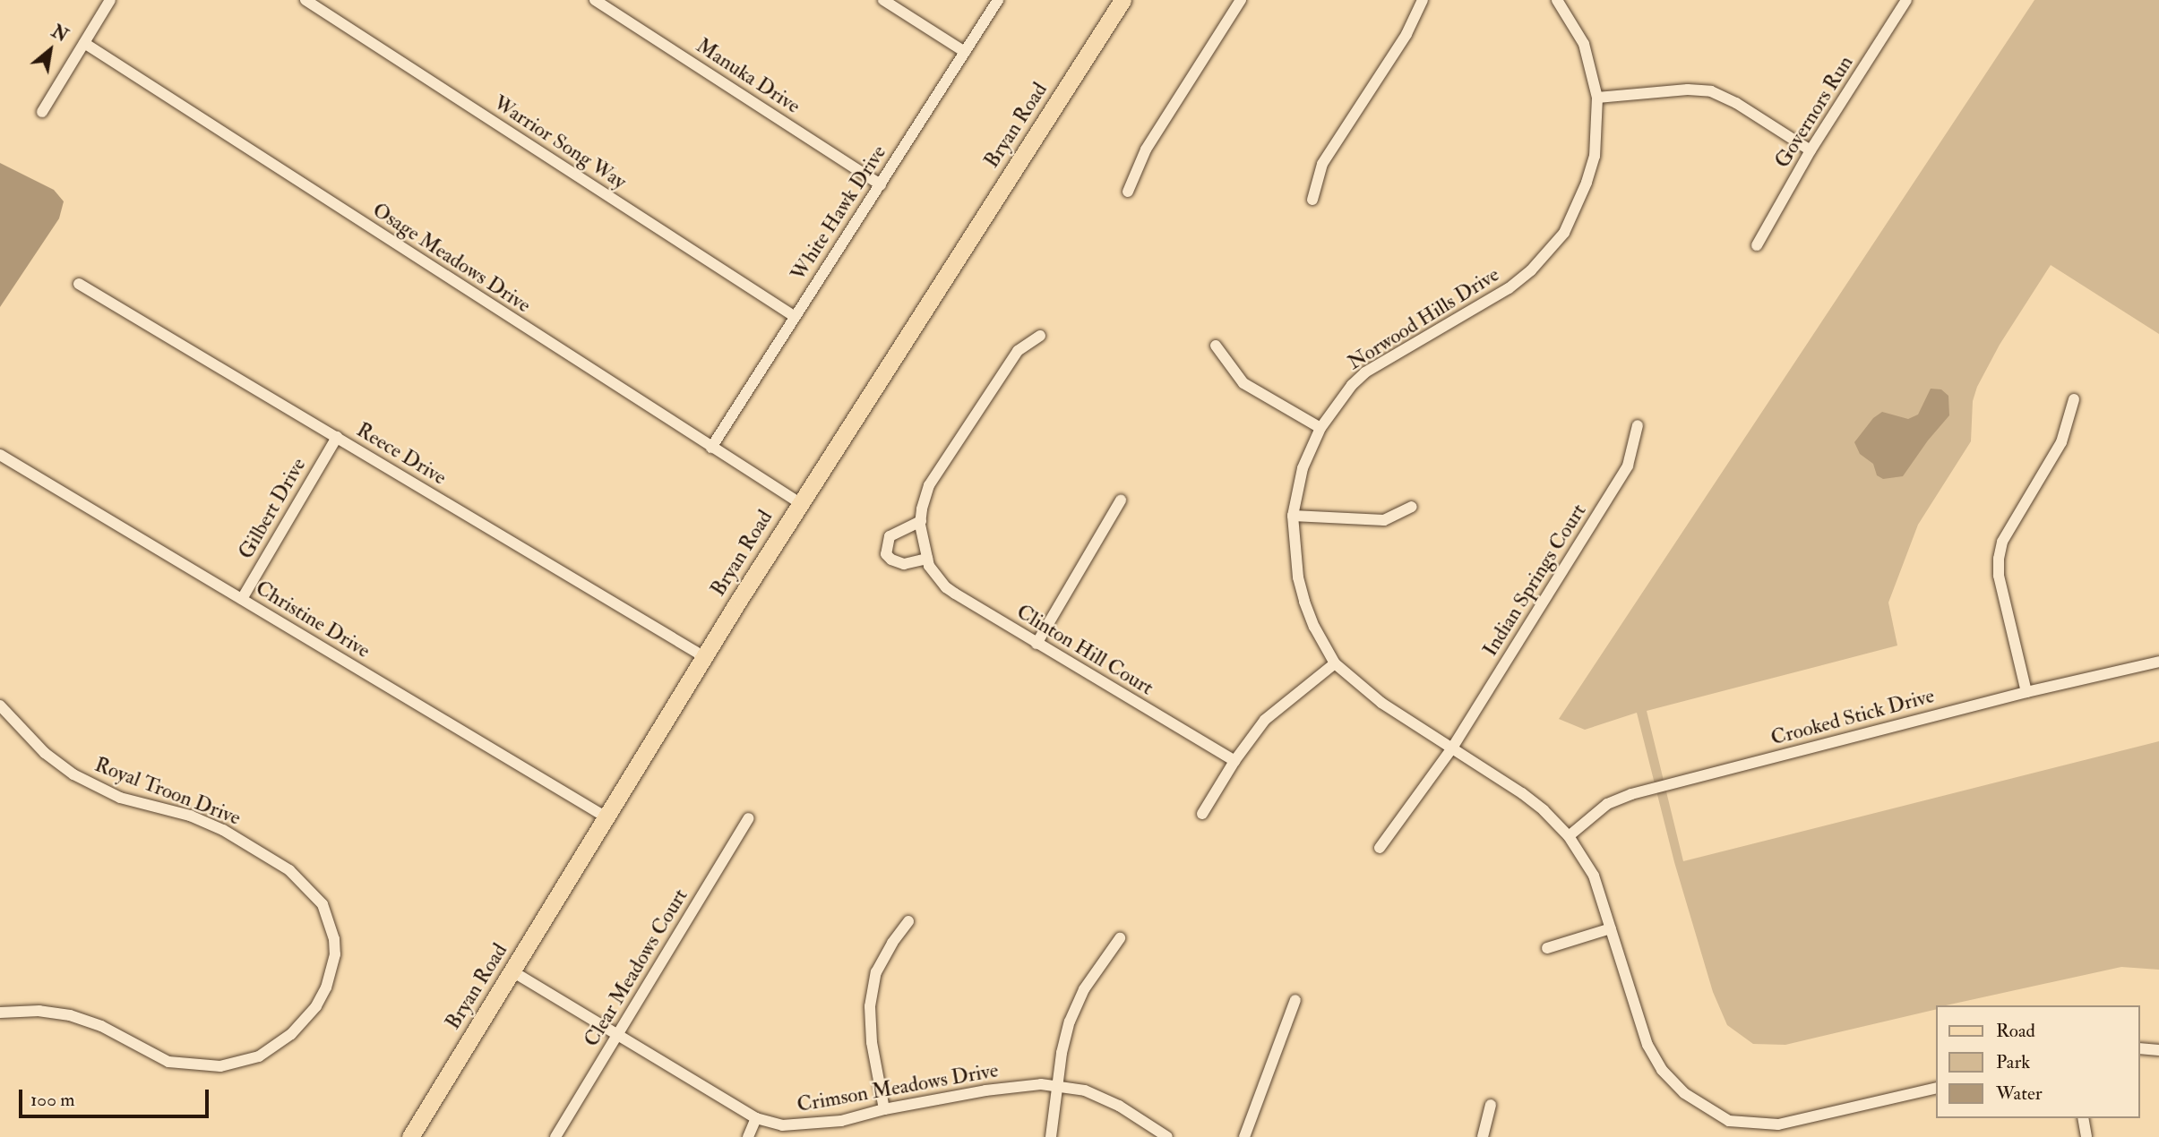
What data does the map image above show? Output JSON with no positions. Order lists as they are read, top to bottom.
{
  "streets": {
    "main road": ["Bryan Road"],
    "street": [
      "Manuka Drive",
      "Governors Run",
      "Warrior Song Way",
      "White Hawk Drive",
      "Osage Meadows Drive",
      "Norwood Hills Drive",
      "Reece Drive",
      "Gilbert Drive",
      "Indian Springs Court",
      "Christine Drive",
      "Clinton Hill Court",
      "Crooked Stick Drive",
      "Royal Troon Drive",
      "Clear Meadows Court",
      "Crimson Meadows Drive"
    ]
  },
  "crossings": [
    ["Manuka Drive", "White Hawk Drive"],
    ["Bryan Road", "Osage Meadows Drive"],
    ["Bryan Road", "Reece Drive"],
    ["Bryan Road", "Christine Drive"],
    ["Bryan Road", "Crimson Meadows Drive"],
    ["Warrior Song Way", "White Hawk Drive"],
    ["White Hawk Drive", "Osage Meadows Drive"],
    ["Norwood Hills Drive", "Indian Springs Court"],
    ["Norwood Hills Drive", "Crooked Stick Drive"],
    ["Reece Drive", "Gilbert Drive"],
    ["Gilbert Drive", "Christine Drive"],
    ["Clear Meadows Court", "Crimson Meadows Drive"]
  ],
  "legend": ["Road", "Park", "Water"],
  "scale_bar": "100 m",
  "north": "top right"
}
